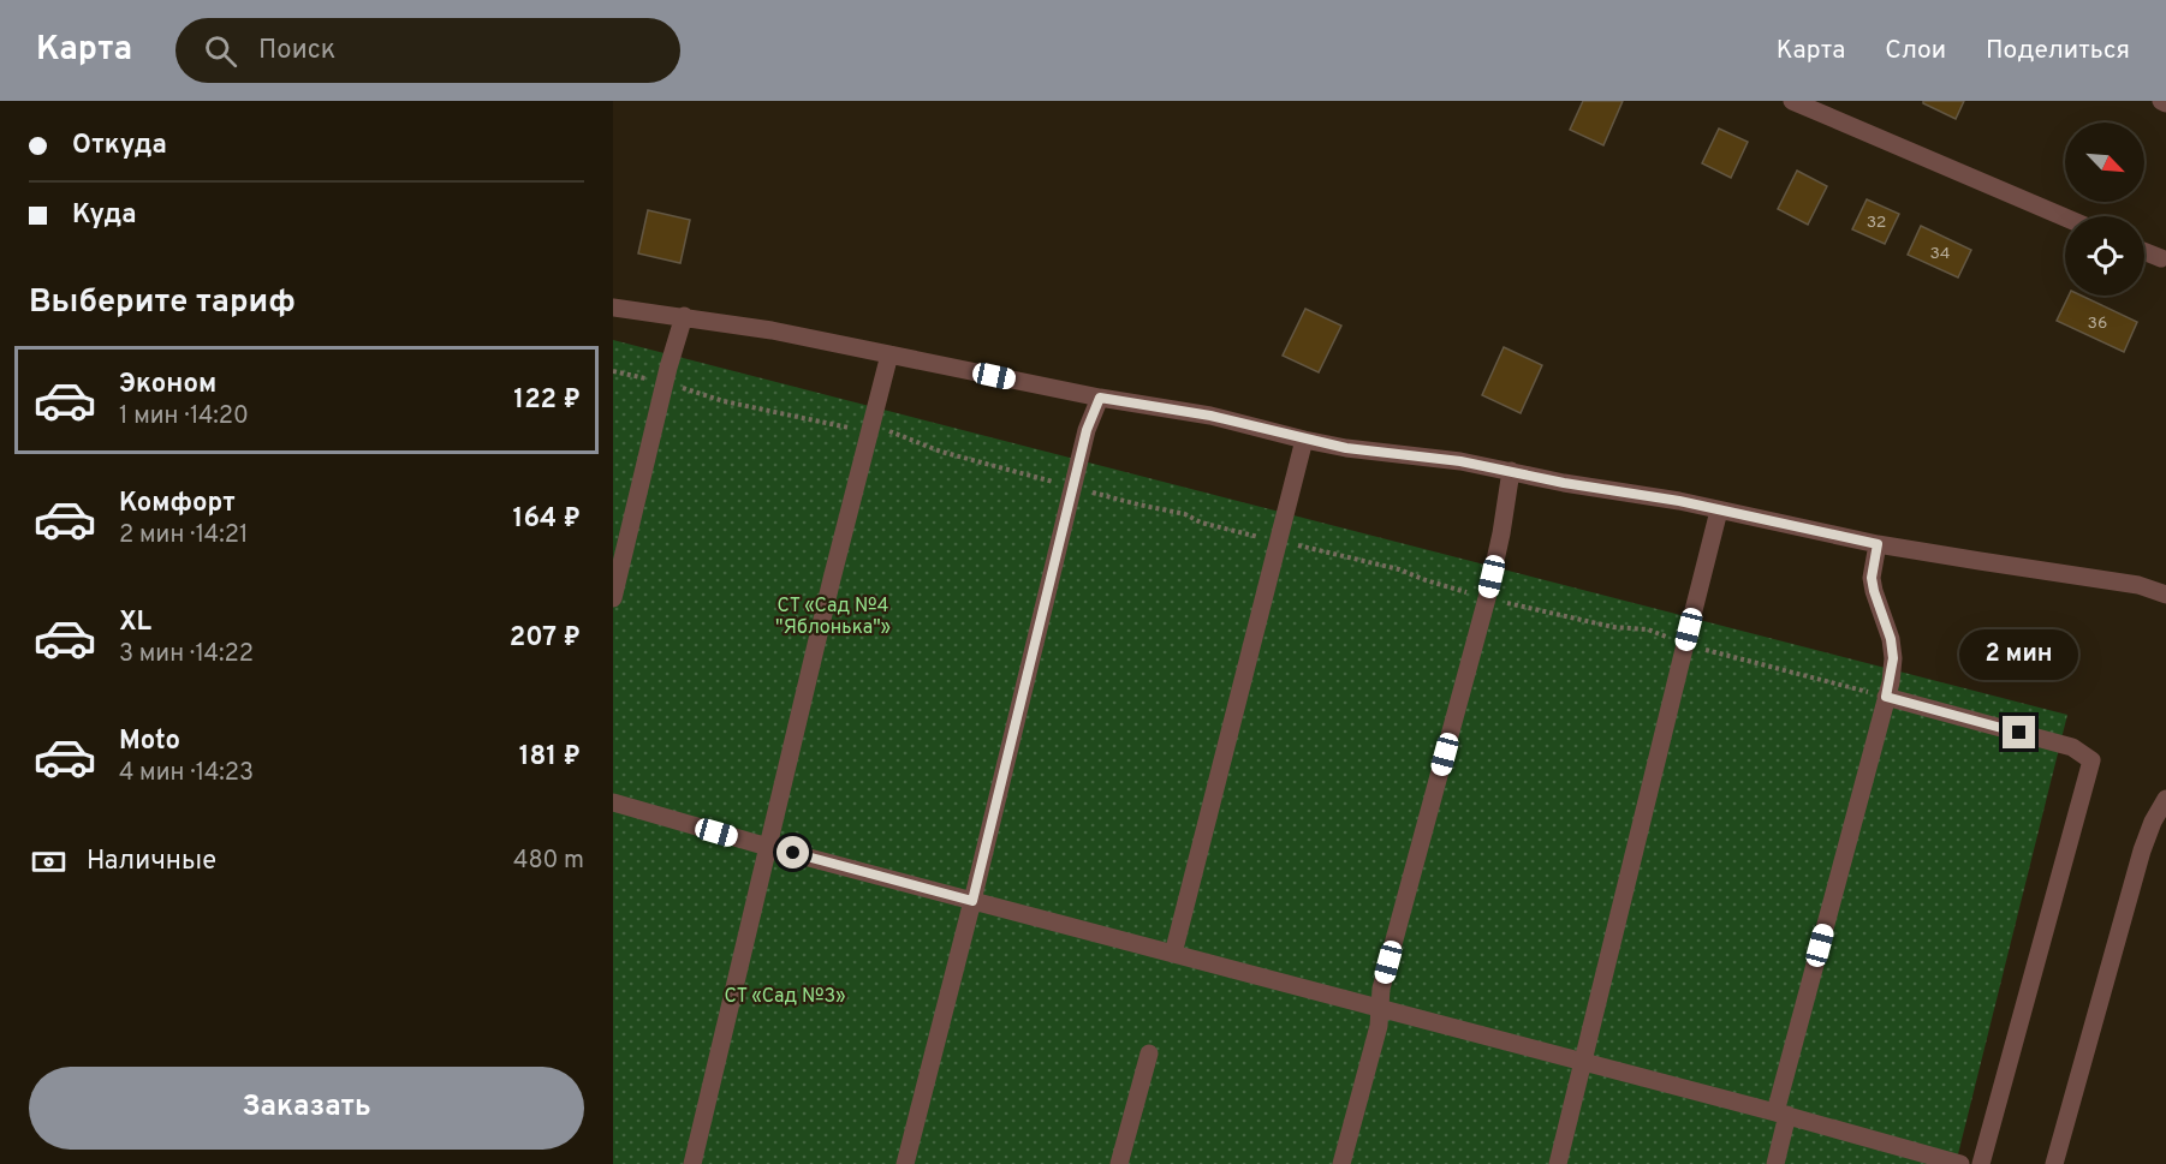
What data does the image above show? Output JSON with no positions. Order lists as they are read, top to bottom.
{
  "parks": ["СТ «Сад №4 \"Яблонька\"»", "СТ «Сад №3»"],
  "house_numbers": ["32", "34", "36"],
  "north": "bottom right",
  "page": {
    "header": "Карта",
    "search": "Поиск",
    "nav": ["Карта", "Слои", "Поделиться"],
    "banner": ["Откуда", "Куда"],
    "heading": "Выберите тариф",
    "list": [
      {
        "name": "Эконом",
        "note": "1 мин · 14:20",
        "value": "122 ₽"
      },
      {
        "name": "Комфорт",
        "note": "2 мин · 14:21",
        "value": "164 ₽"
      },
      {
        "name": "XL",
        "note": "3 мин · 14:22",
        "value": "207 ₽"
      },
      {
        "name": "Moto",
        "note": "4 мин · 14:23",
        "value": "181 ₽"
      }
    ],
    "bubble": "2 мин",
    "pay": ["Наличные", "480 m"],
    "buttons": "Заказать"
  }
}
